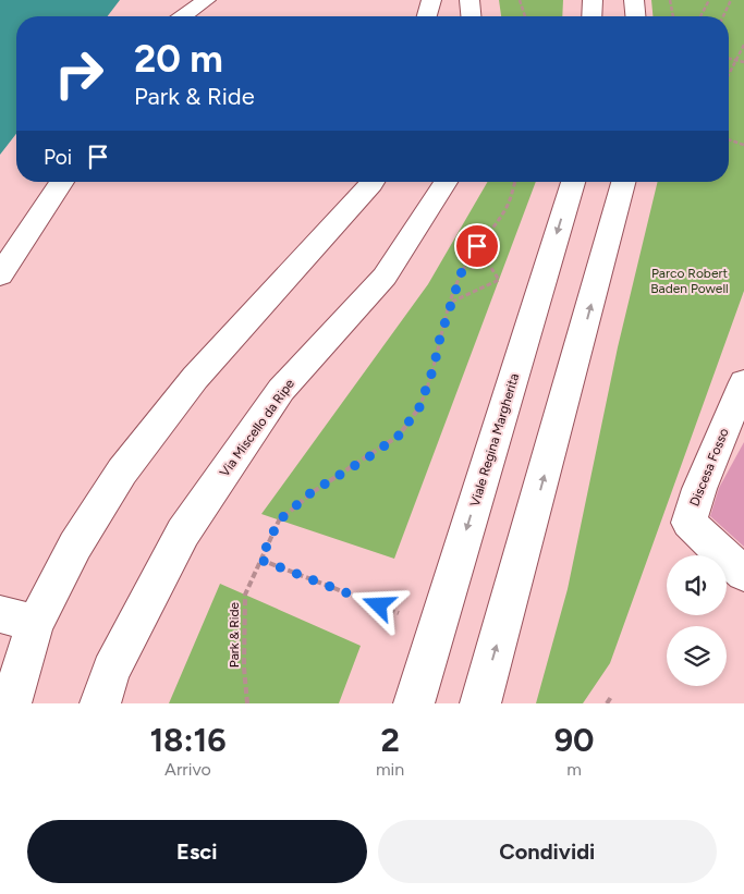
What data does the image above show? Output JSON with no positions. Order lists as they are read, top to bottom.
{
  "streets": {
    "street": ["Via Miscello da Ripe", "Viale Regina Margherita", "Discesa Fosso"],
    "path": ["Park & Ride"]
  },
  "parks": ["Parco Robert Baden Powell"],
  "page": {
    "turn": ["20 m", "Park & Ride"],
    "then": "Poi",
    "eta": [
      "18:16",
      "Arrivo",
      "2",
      "min",
      "90",
      "m"
    ],
    "buttons": ["Esci", "Condividi"]
  }
}
